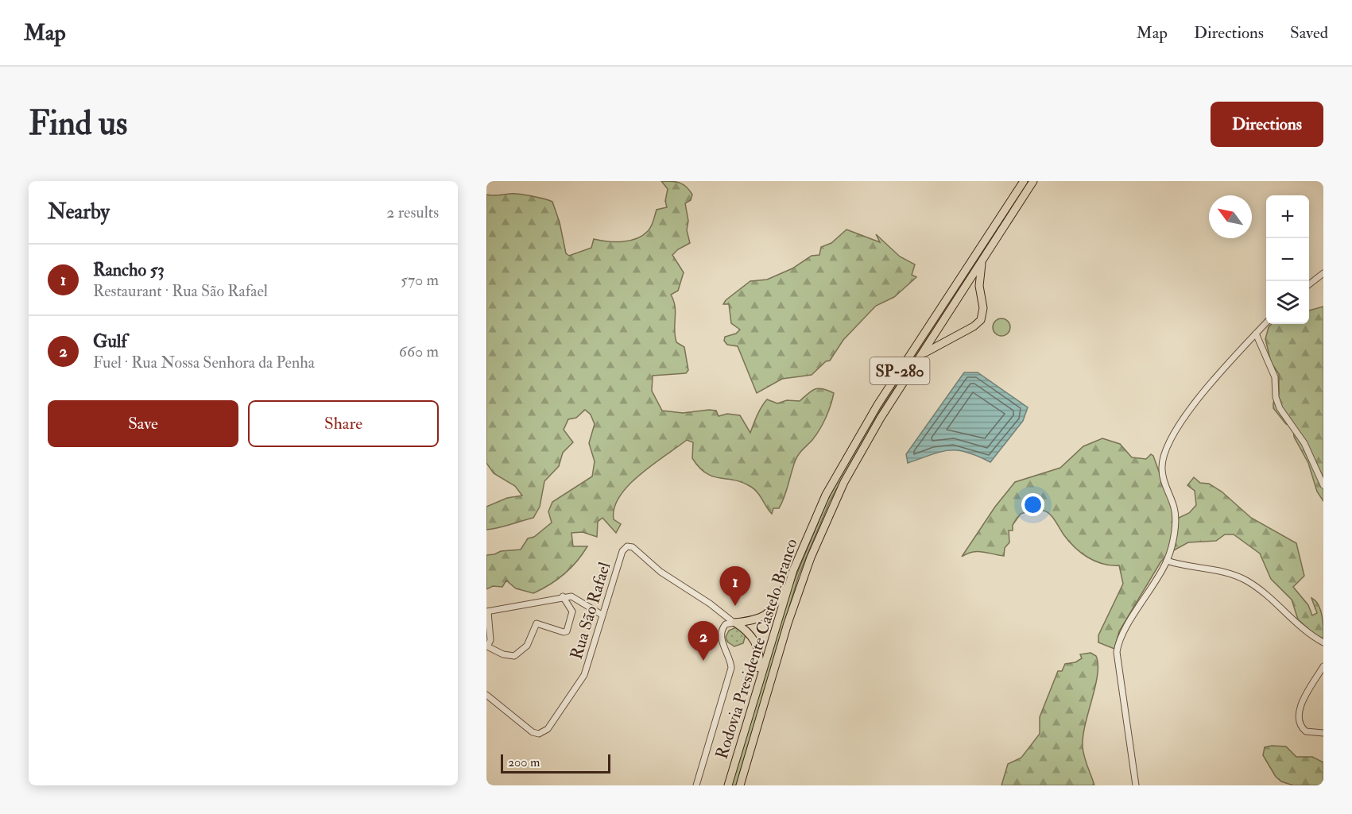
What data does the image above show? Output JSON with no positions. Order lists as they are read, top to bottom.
{
  "streets": {
    "highway": ["SP-280", "Rodovia Presidente Castelo Branco"],
    "street": ["Rua São Rafael"]
  },
  "scale_bar": "200 m",
  "north": "top left",
  "page": {
    "header": "Map",
    "nav": ["Map", "Directions", "Saved"],
    "buttons": [
      "Directions",
      ["Save", "Share"]
    ],
    "title": "Find us",
    "heading": ["Nearby", "2 results"],
    "map_buttons": ["+", "−"],
    "list": [
      {
        "mark": "1",
        "name": "Rancho 53",
        "note": "Restaurant · Rua São Rafael",
        "value": "570 m"
      },
      {
        "mark": "2",
        "name": "Gulf",
        "note": "Fuel · Rua Nossa Senhora da Penha",
        "value": "660 m"
      }
    ],
    "pins": ["1", "2"],
    "scale": "200 m"
  }
}
